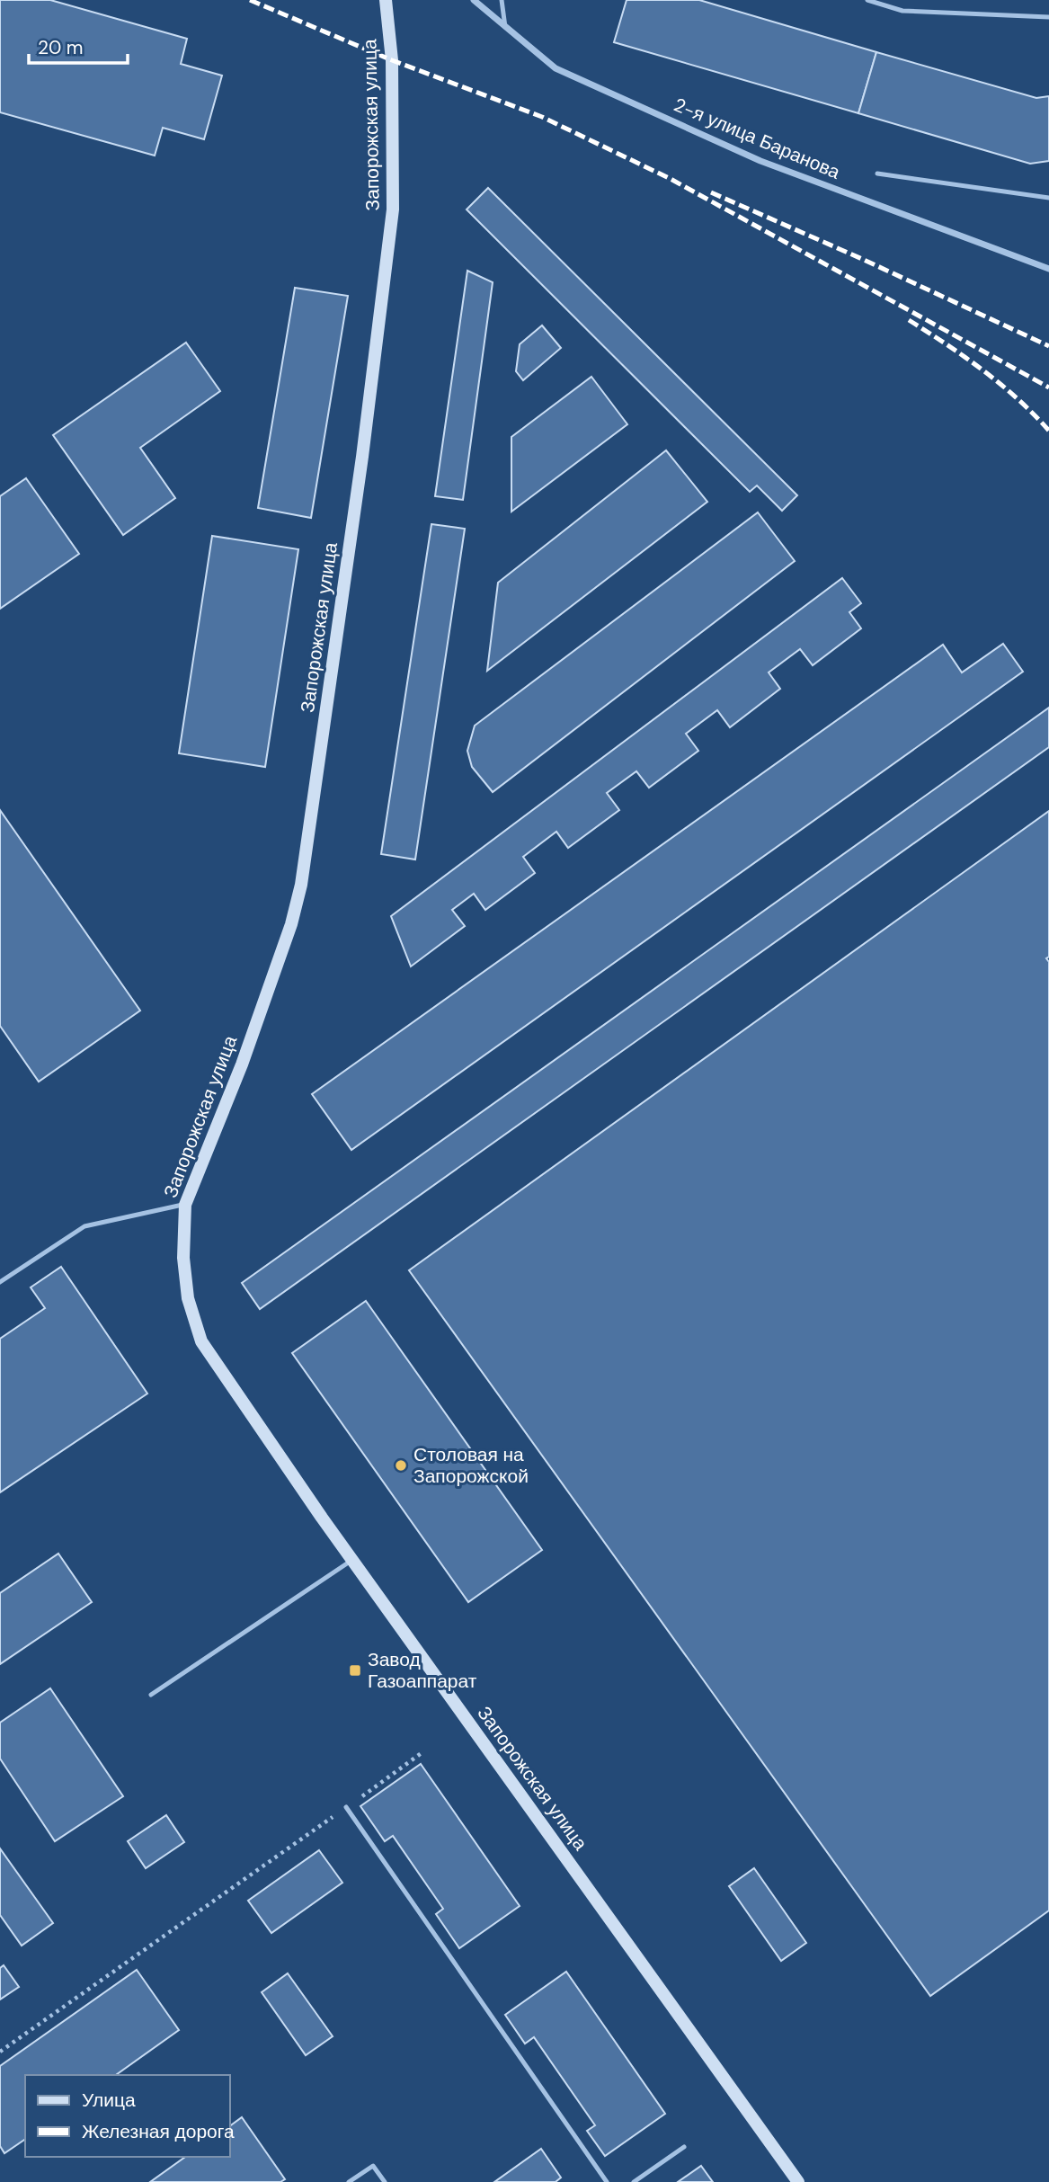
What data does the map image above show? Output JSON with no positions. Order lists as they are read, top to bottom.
{
  "streets": {
    "main road": ["Запорожская улица"],
    "street": ["2-я улица Баранова"]
  },
  "places": {
    "other": ["Столовая на Запорожской"],
    "transit": ["Завод Газоаппарат"]
  },
  "legend": ["Улица", "Железная дорога"],
  "scale_bar": "20 m"
}
